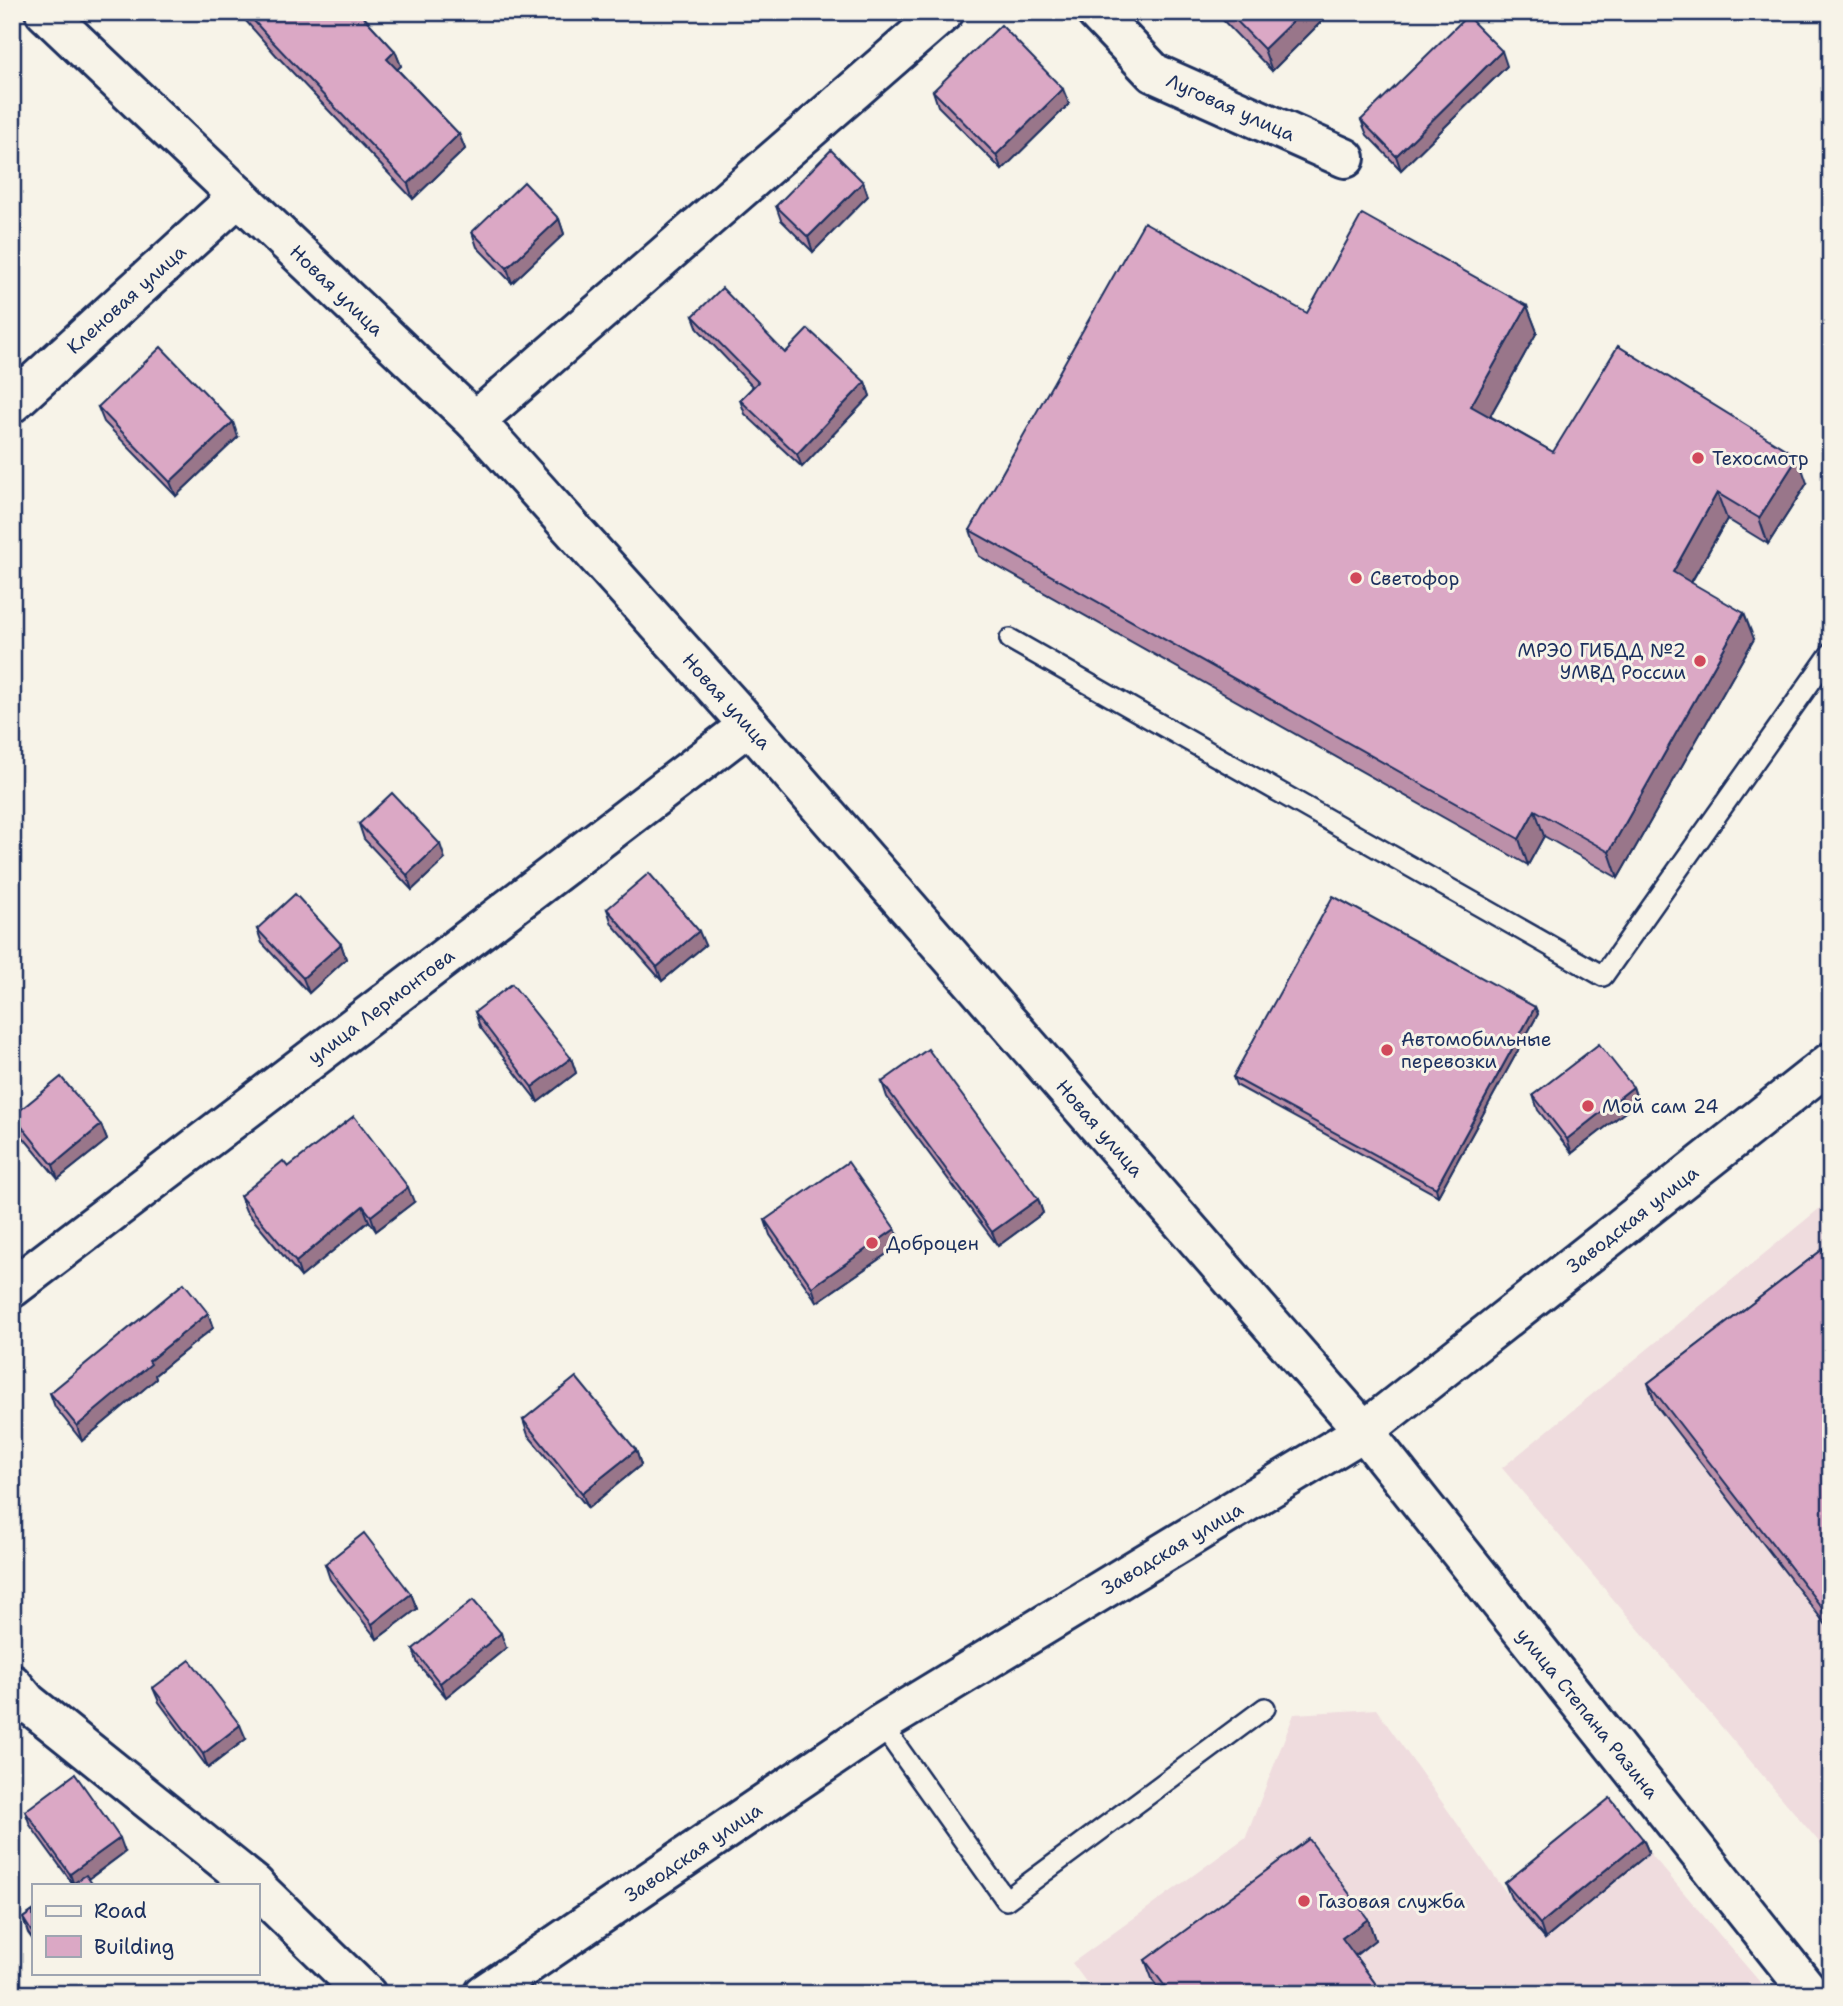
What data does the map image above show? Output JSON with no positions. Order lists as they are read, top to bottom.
{
  "streets": {
    "street": [
      "Луговая улица",
      "Новая улица",
      "Кленовая улица",
      "улица Лермонтова",
      "Заводская улица",
      "улица Степана Разина"
    ]
  },
  "crossings": [
    ["Новая улица", "Кленовая улица"],
    ["Новая улица", "улица Лермонтова"],
    ["Новая улица", "Заводская улица"],
    ["Новая улица", "улица Степана Разина"],
    ["Заводская улица", "улица Степана Разина"]
  ],
  "places": [
    "Техосмотр",
    "Светофор",
    "МРЭО ГИБДД №2 УМВД России",
    "Автомобильные перевозки",
    "Мой сам 24",
    "Доброцен",
    "Газовая служба"
  ],
  "legend": ["Road", "Building"]
}
